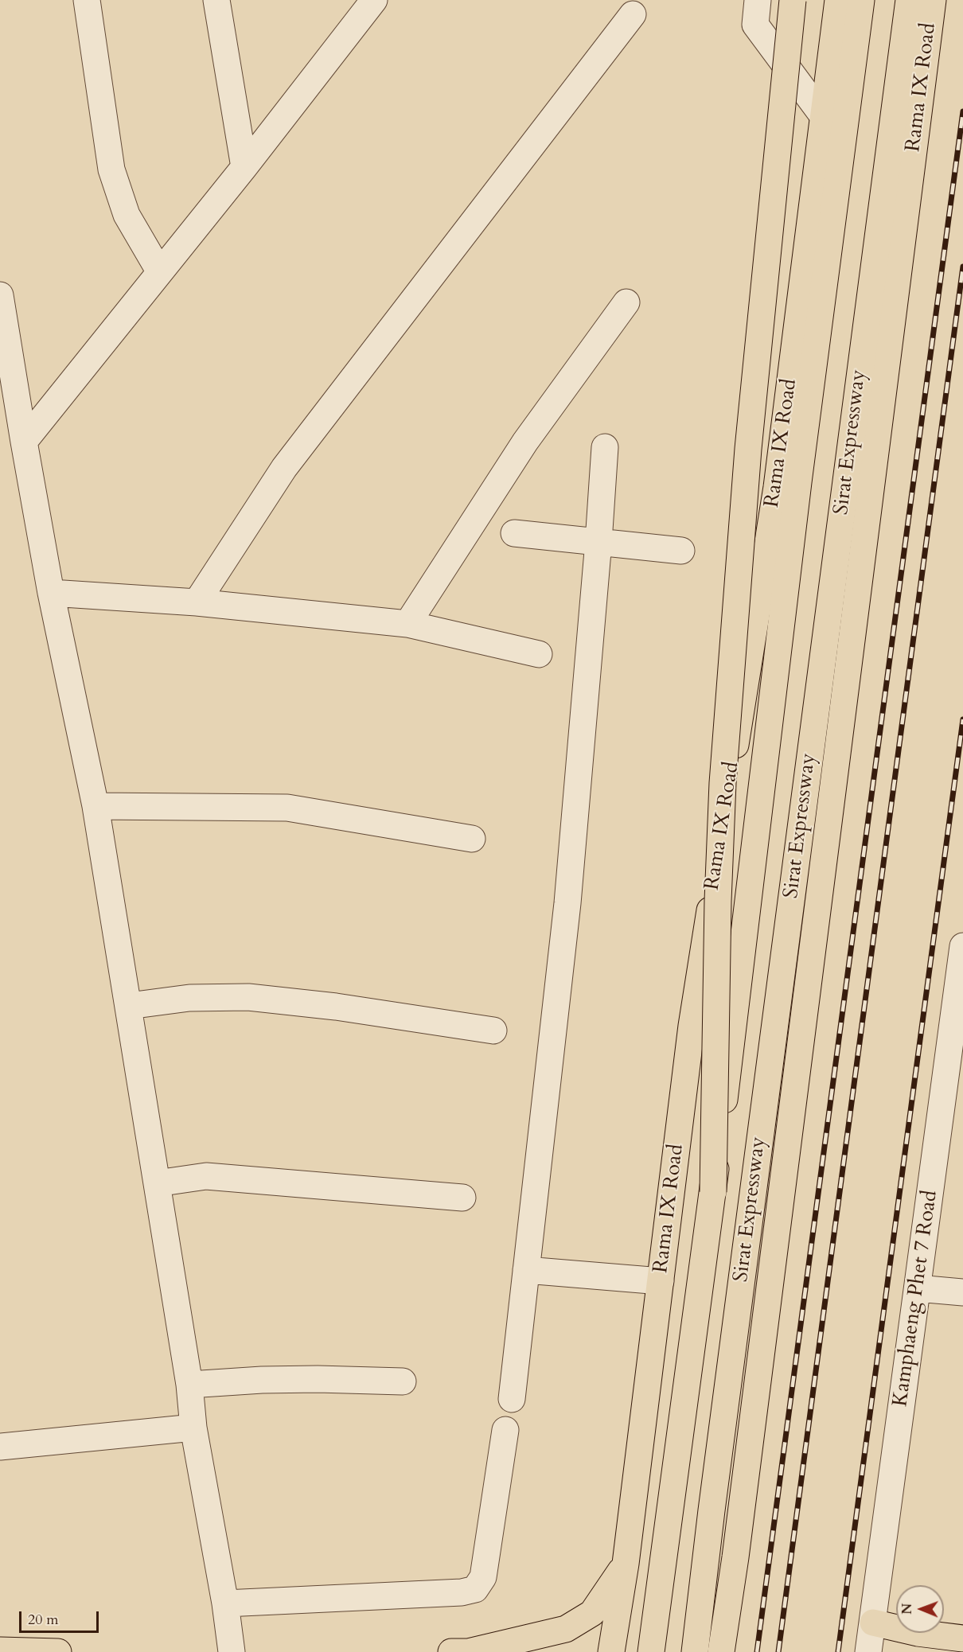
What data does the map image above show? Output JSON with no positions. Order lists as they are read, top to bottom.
{
  "streets": {
    "main road": ["Rama IX Road", "Sirat Expressway"],
    "street": ["Kamphaeng Phet 7 Road"]
  },
  "scale_bar": "20 m",
  "north": "left"
}
